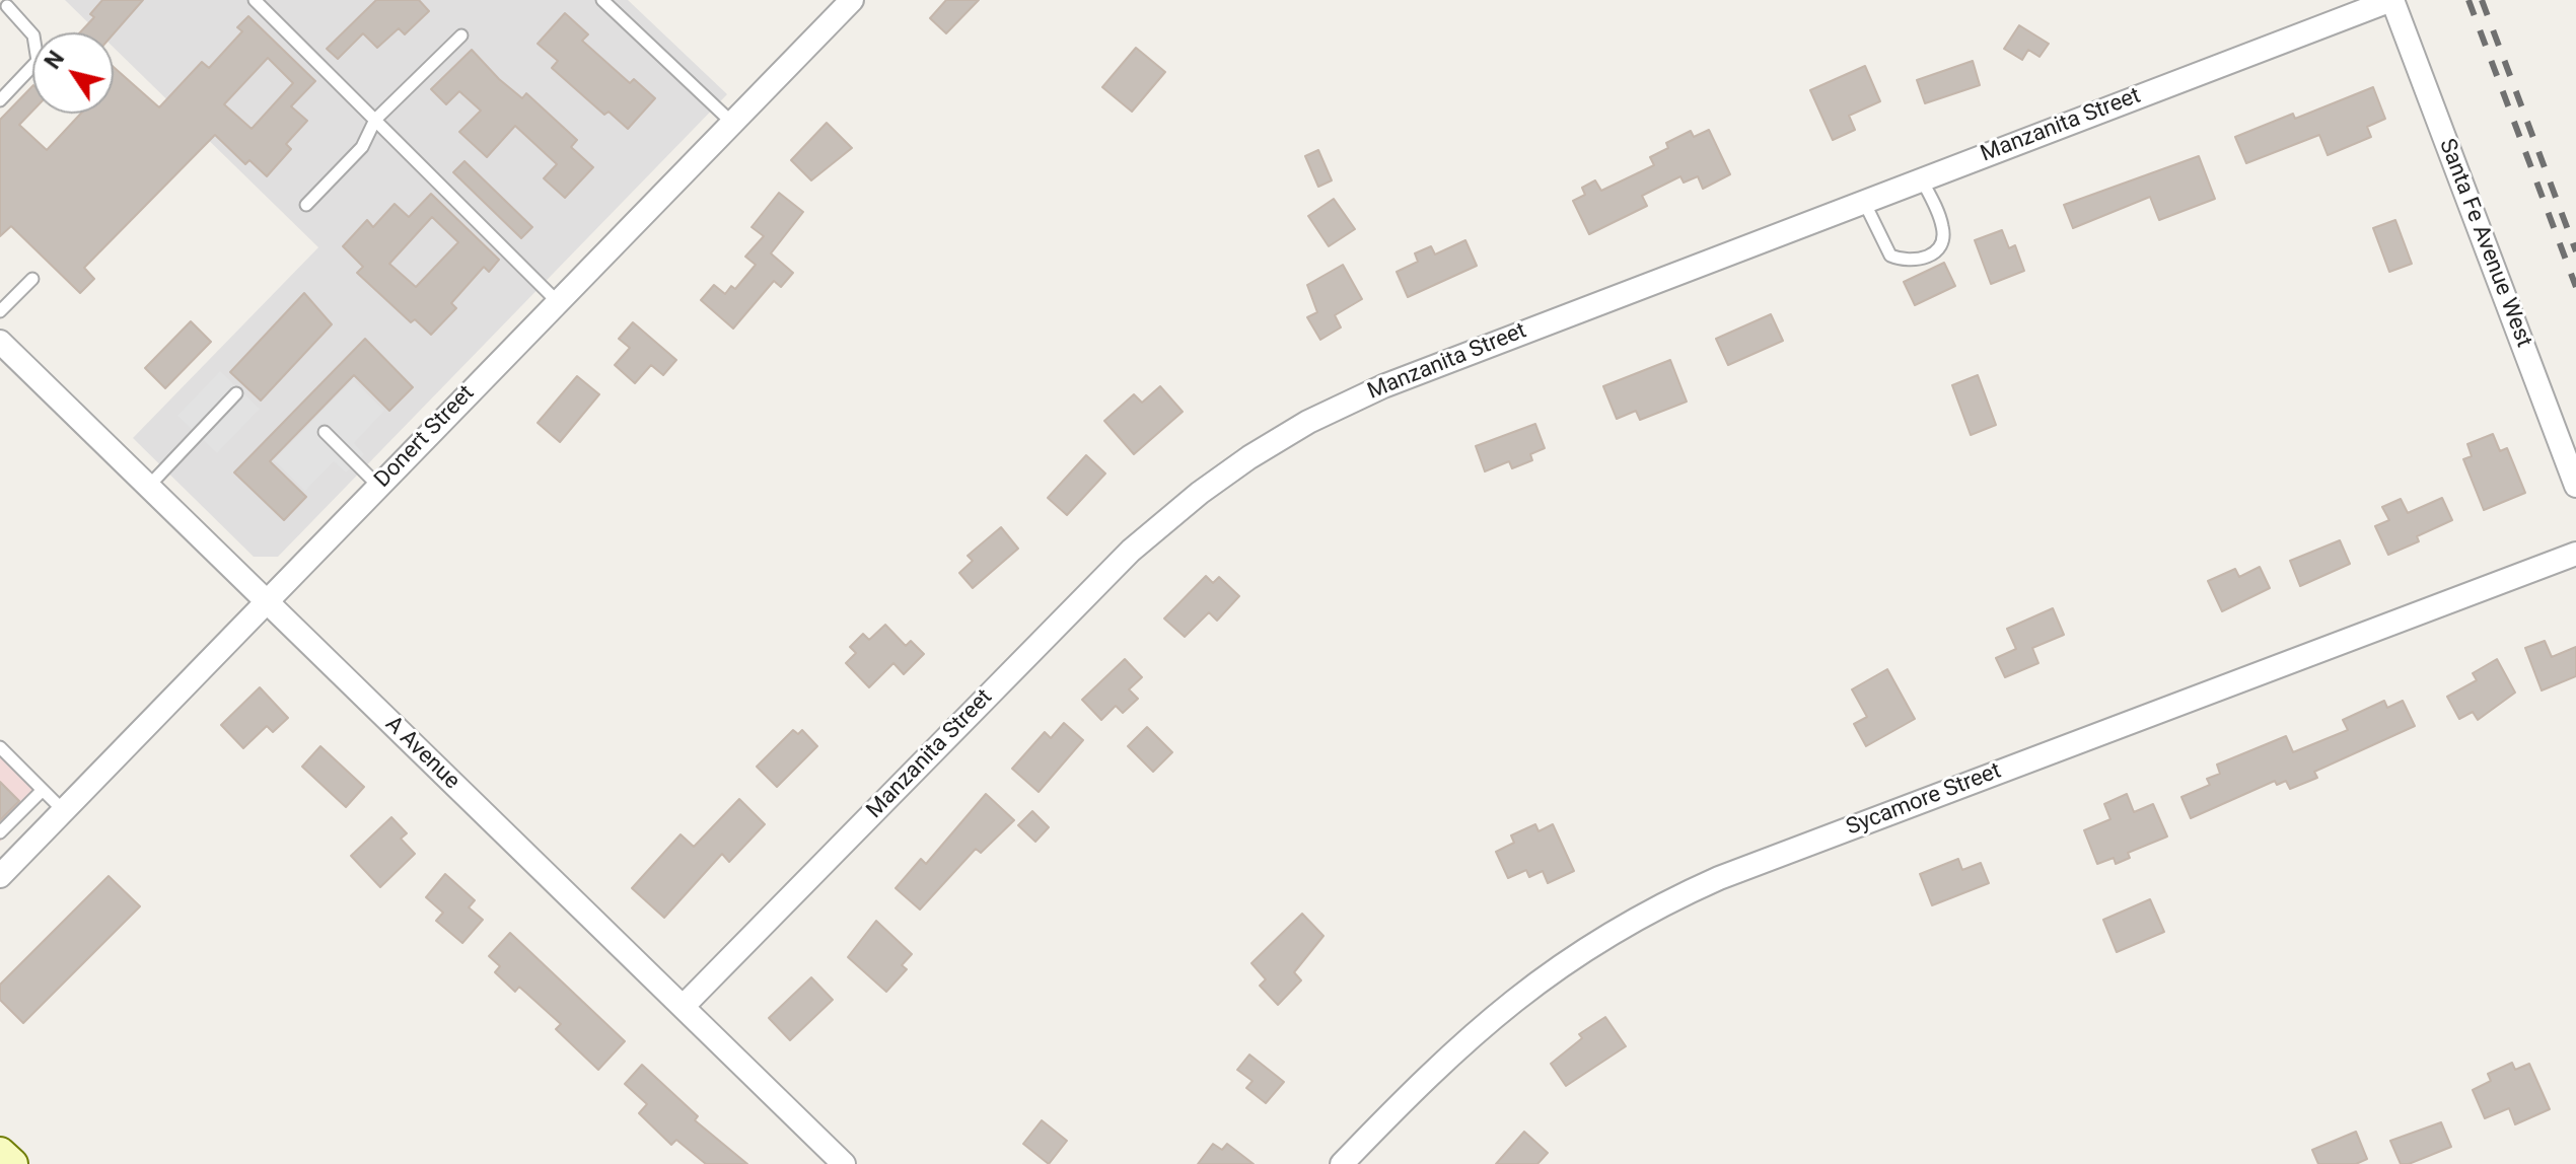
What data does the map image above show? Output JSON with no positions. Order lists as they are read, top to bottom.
{
  "streets": {
    "street": [
      "Manzanita Street",
      "Santa Fe Avenue West",
      "Donert Street",
      "A Avenue",
      "Sycamore Street"
    ]
  },
  "crossings": [
    ["Manzanita Street", "Santa Fe Avenue West"],
    ["Manzanita Street", "A Avenue"],
    ["Donert Street", "A Avenue"]
  ],
  "north": "top left"
}
